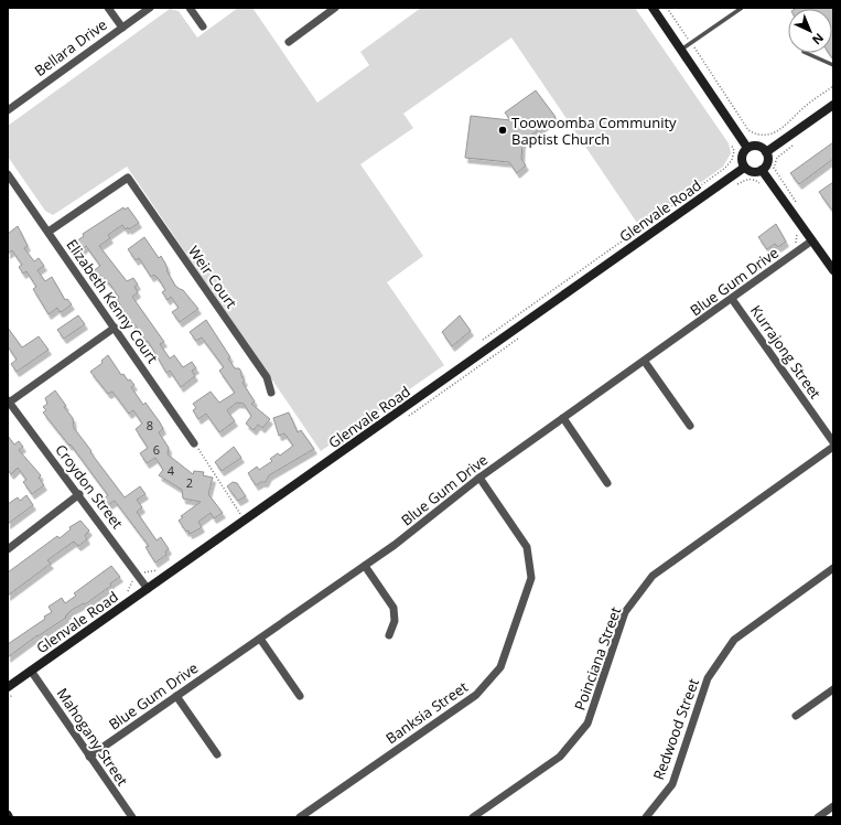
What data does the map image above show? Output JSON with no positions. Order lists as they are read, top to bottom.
{
  "streets": {
    "street": [
      "Bellara Drive",
      "Glenvale Road",
      "Weir Court",
      "Blue Gum Drive",
      "Elizabeth Kenny Court",
      "Kurrajong Street",
      "Croydon Street",
      "Poinciana Street",
      "Banksia Street",
      "Redwood Street",
      "Mahogany Street"
    ]
  },
  "crossings": [
    ["Glenvale Road", "Croydon Street"],
    ["Glenvale Road", "Mahogany Street"],
    ["Weir Court", "Elizabeth Kenny Court"],
    ["Blue Gum Drive", "Kurrajong Street"],
    ["Blue Gum Drive", "Banksia Street"],
    ["Blue Gum Drive", "Mahogany Street"]
  ],
  "places": ["Toowoomba Community Baptist Church"],
  "house_numbers": [
    "8",
    "6",
    "4",
    "2"
  ],
  "north": "bottom right"
}
